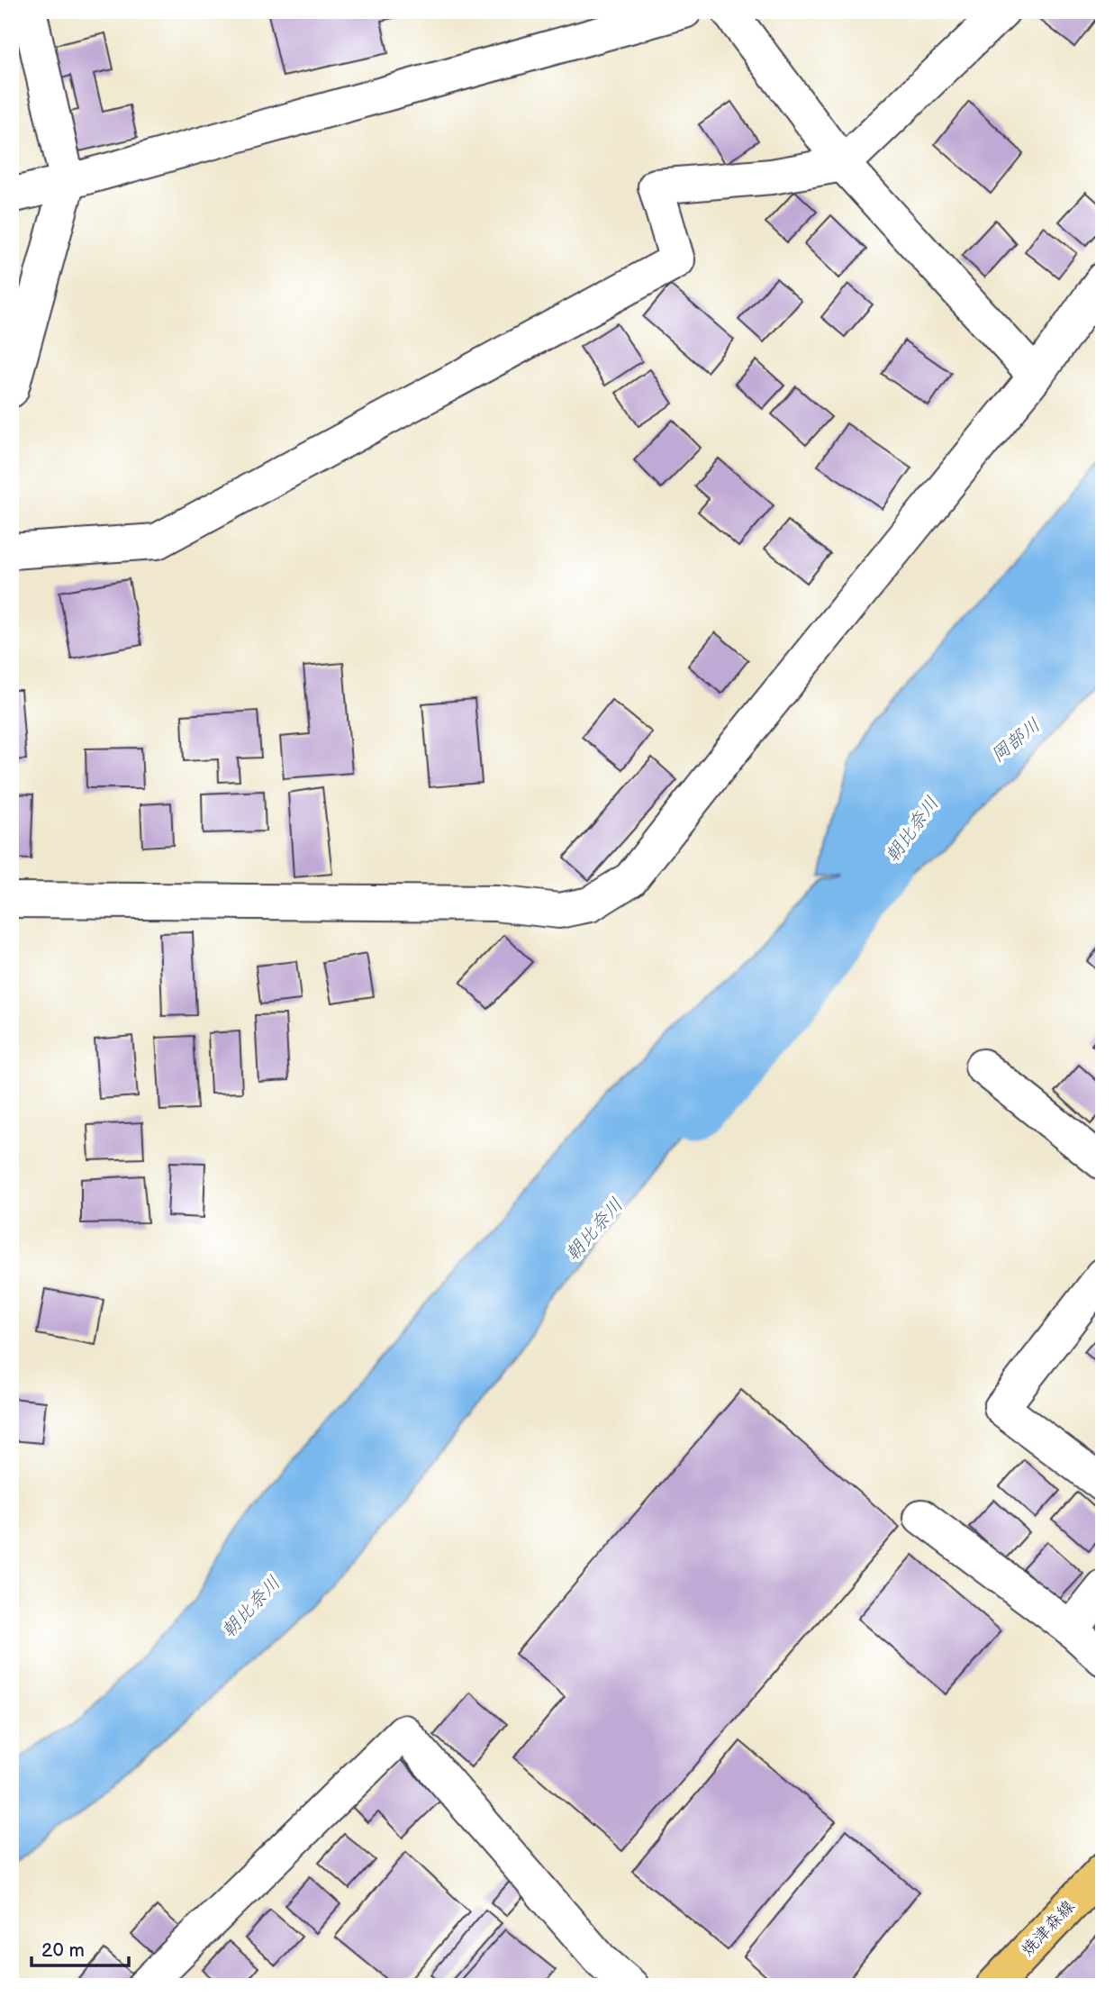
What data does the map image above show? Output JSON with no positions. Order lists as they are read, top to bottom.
{
  "streets": {
    "main road": ["焼津森線"]
  },
  "water": ["岡部川", "朝比奈川"],
  "scale_bar": "20 m"
}
